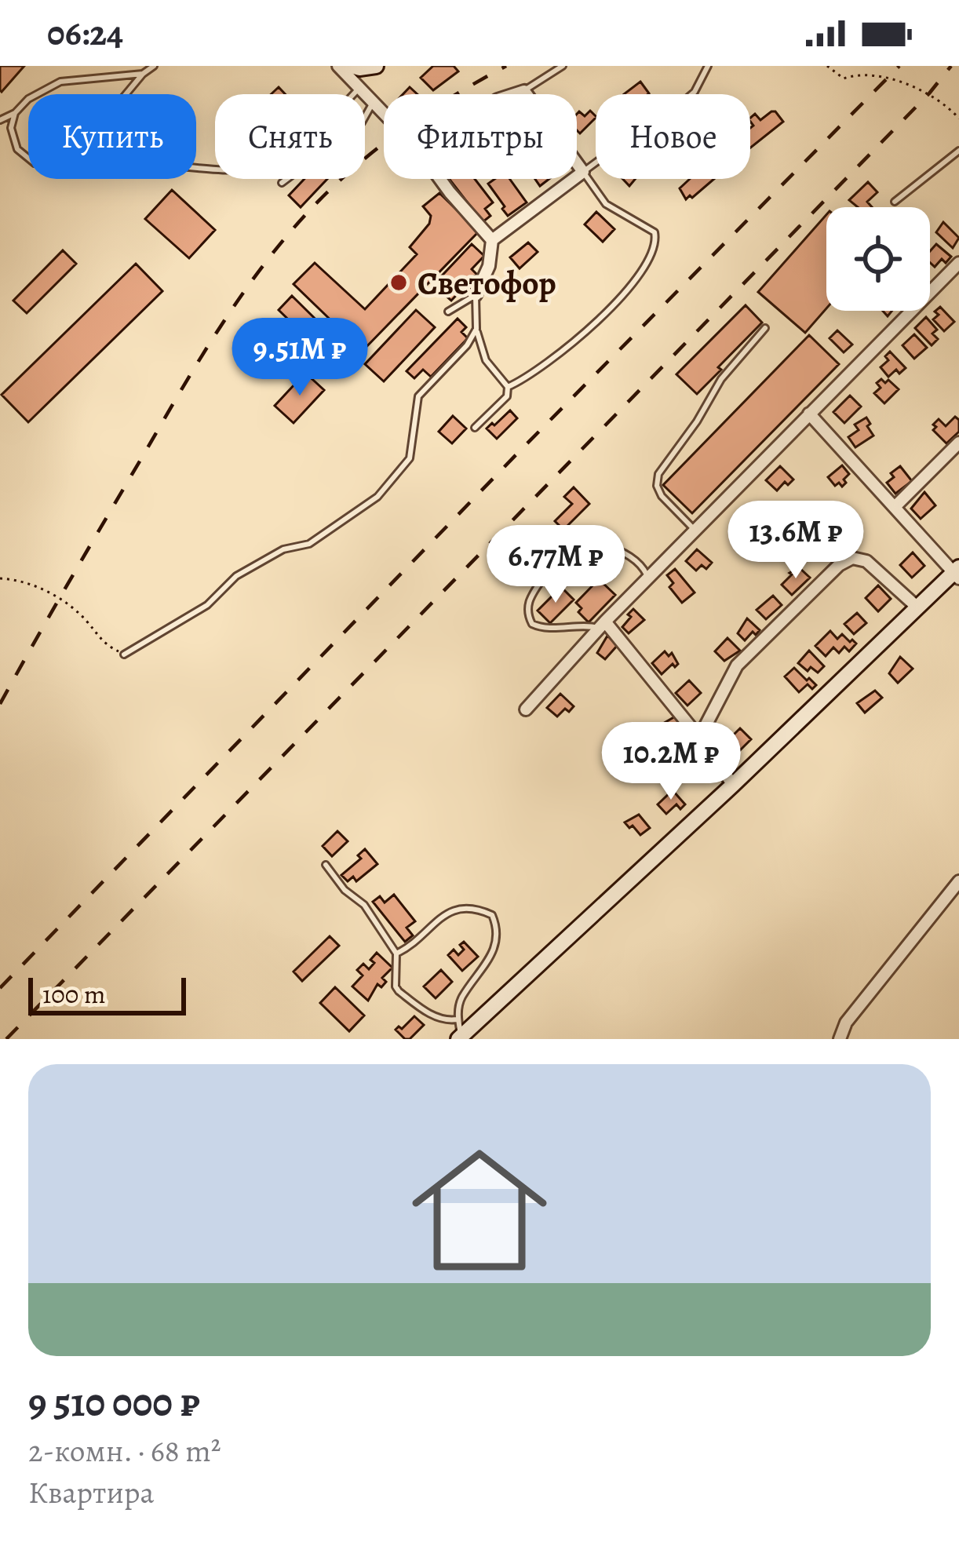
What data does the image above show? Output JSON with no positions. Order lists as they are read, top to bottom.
{
  "places": ["Светофор"],
  "scale_bar": "100 m",
  "page": {
    "status": "06:24",
    "chip": [
      "Купить",
      "Снять",
      "Фильтры",
      "Новое"
    ],
    "price": [
      "9.51M ₽",
      "13.6M ₽",
      "6.77M ₽",
      "10.2M ₽"
    ],
    "scale": "100 m",
    "list": [
      {
        "name": "9 510 000 ₽",
        "note": "2-комн. · 68 m² · Квартира"
      }
    ]
  }
}
